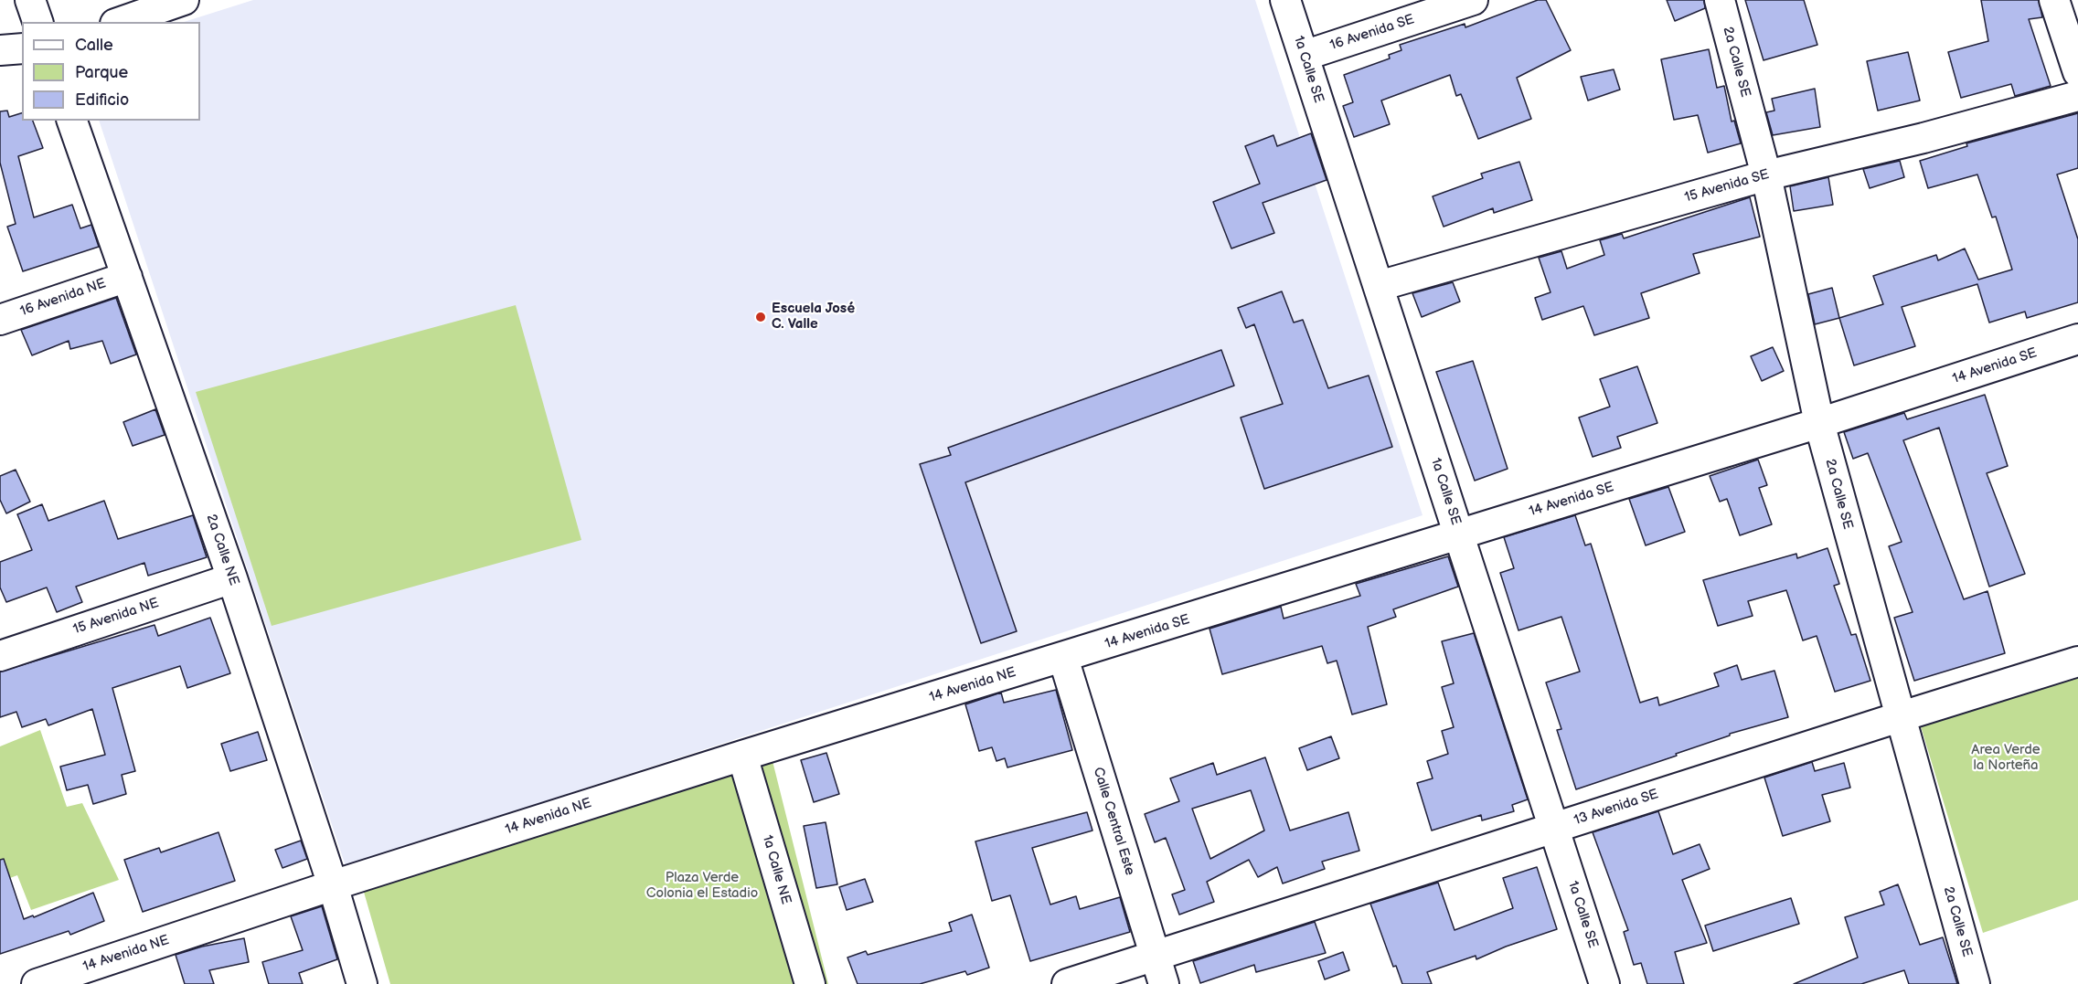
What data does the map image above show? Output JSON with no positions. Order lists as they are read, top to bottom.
{
  "streets": {
    "street": [
      "16 Avenida SE",
      "2a Calle SE",
      "1a Calle SE",
      "15 Avenida SE",
      "16 Avenida NE",
      "14 Avenida SE",
      "2a Calle NE",
      "15 Avenida NE",
      "14 Avenida NE",
      "13 Avenida SE",
      "Calle Central Este",
      "1a Calle NE"
    ]
  },
  "crossings": [
    ["16 Avenida SE", "1a Calle SE"],
    ["2a Calle SE", "15 Avenida SE"],
    ["2a Calle SE", "14 Avenida SE"],
    ["2a Calle SE", "13 Avenida SE"],
    ["1a Calle SE", "15 Avenida SE"],
    ["1a Calle SE", "14 Avenida SE"],
    ["1a Calle SE", "13 Avenida SE"],
    ["16 Avenida NE", "2a Calle NE"],
    ["14 Avenida SE", "14 Avenida NE"],
    ["14 Avenida SE", "Calle Central Este"],
    ["2a Calle NE", "15 Avenida NE"],
    ["2a Calle NE", "14 Avenida NE"],
    ["14 Avenida NE", "Calle Central Este"],
    ["14 Avenida NE", "1a Calle NE"],
    ["13 Avenida SE", "Calle Central Este"]
  ],
  "parks": ["Area Verde la Norteña", "Plaza Verde Colonia el Estadio"],
  "places": ["Escuela José C. Valle"],
  "legend": ["Calle", "Parque", "Edificio"]
}
